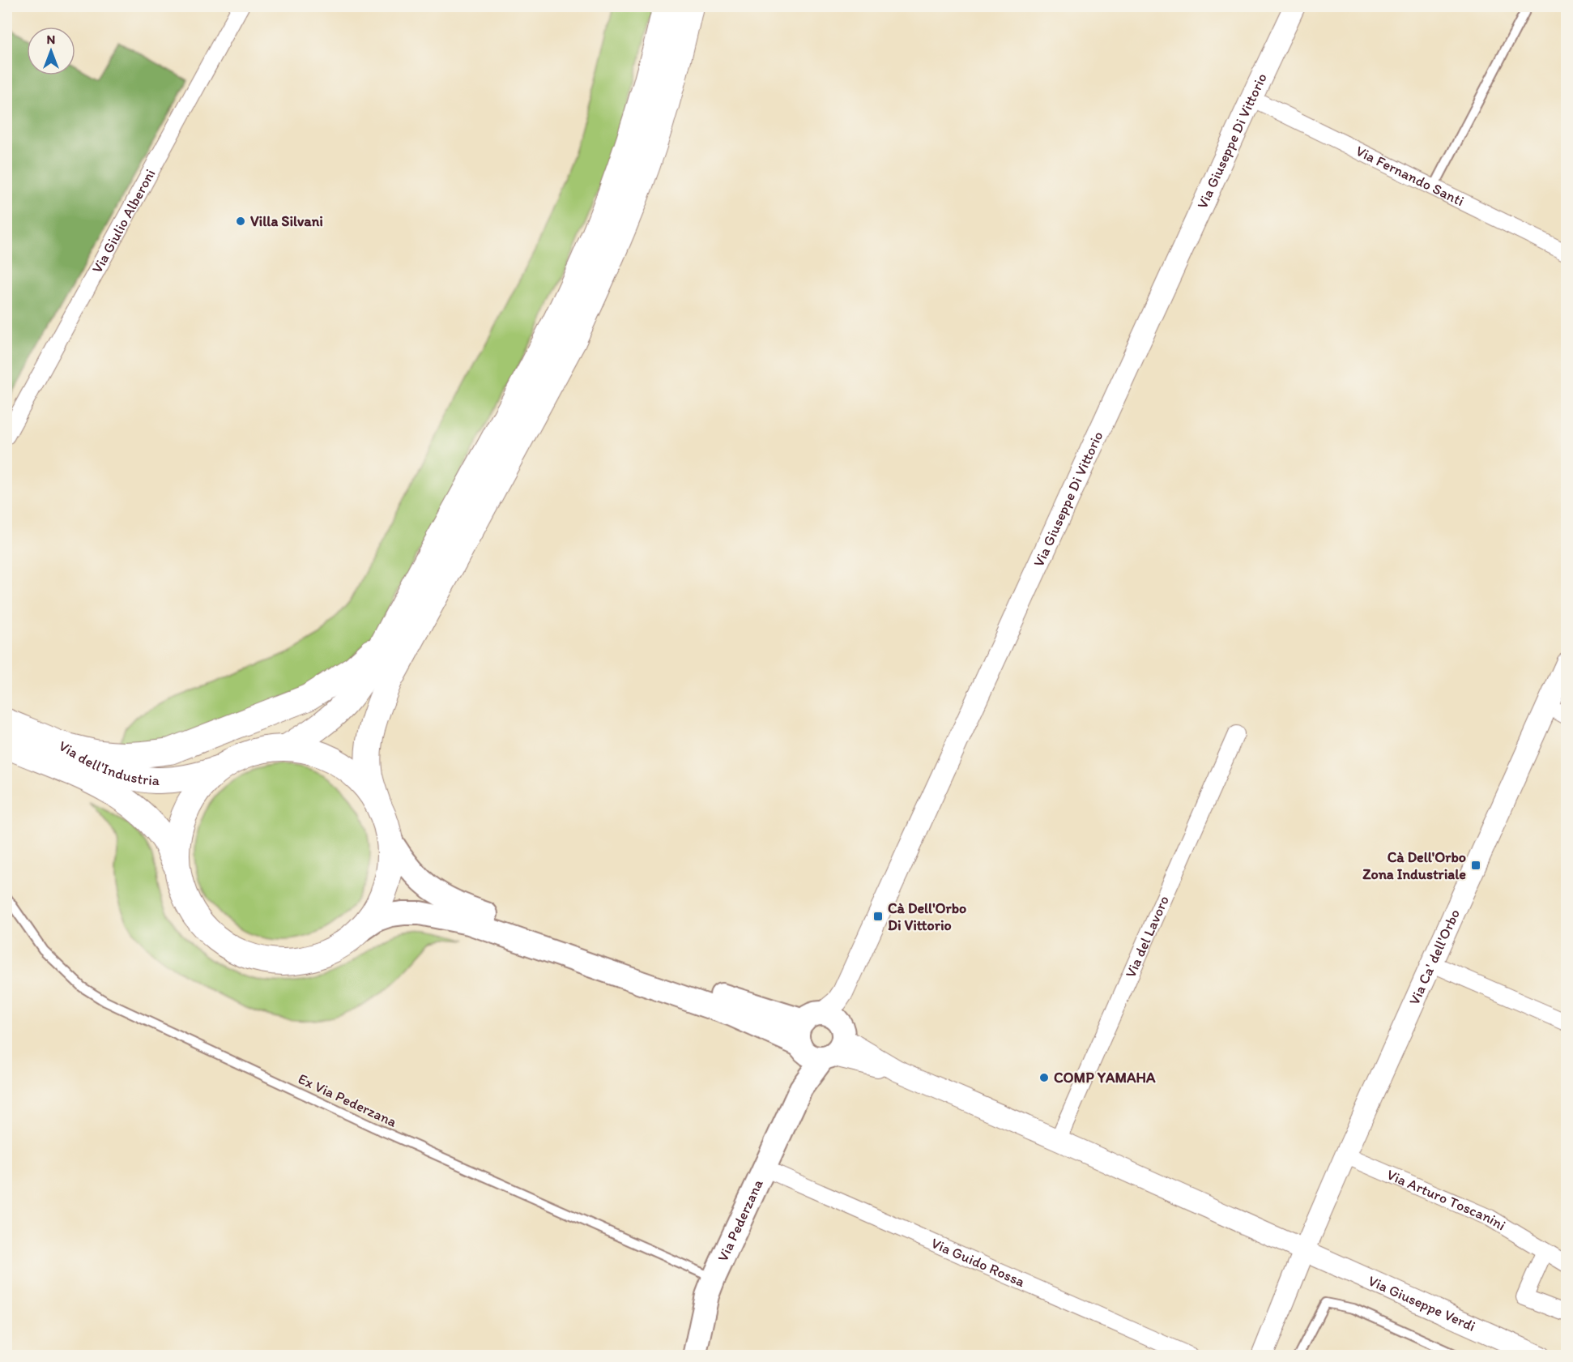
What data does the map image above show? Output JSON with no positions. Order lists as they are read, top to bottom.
{
  "streets": {
    "main road": ["Via dell'Industria", "Via Pederzana"],
    "street": [
      "Via Giuseppe Di Vittorio",
      "Via Fernando Santi",
      "Via Giulio Alberoni",
      "Via del Lavoro",
      "Via Ca' dell'Orbo",
      "Via Arturo Toscanini",
      "Via Guido Rossa",
      "Via Giuseppe Verdi"
    ],
    "lane": ["Ex Via Pederzana"]
  },
  "crossings": [
    ["Via Giuseppe Di Vittorio", "Via Fernando Santi"],
    ["Via Giuseppe Di Vittorio", "Via Pederzana"],
    ["Via Ca' dell'Orbo", "Via Arturo Toscanini"],
    ["Via Ca' dell'Orbo", "Via Giuseppe Verdi"],
    ["Ex Via Pederzana", "Via Pederzana"],
    ["Via Pederzana", "Via Guido Rossa"]
  ],
  "places": {
    "other": ["Villa Silvani", "COMP YAMAHA"],
    "transit": ["Cà Dell'Orbo Zona Industriale", "Cà Dell'Orbo Di Vittorio"]
  },
  "north": "top"
}
